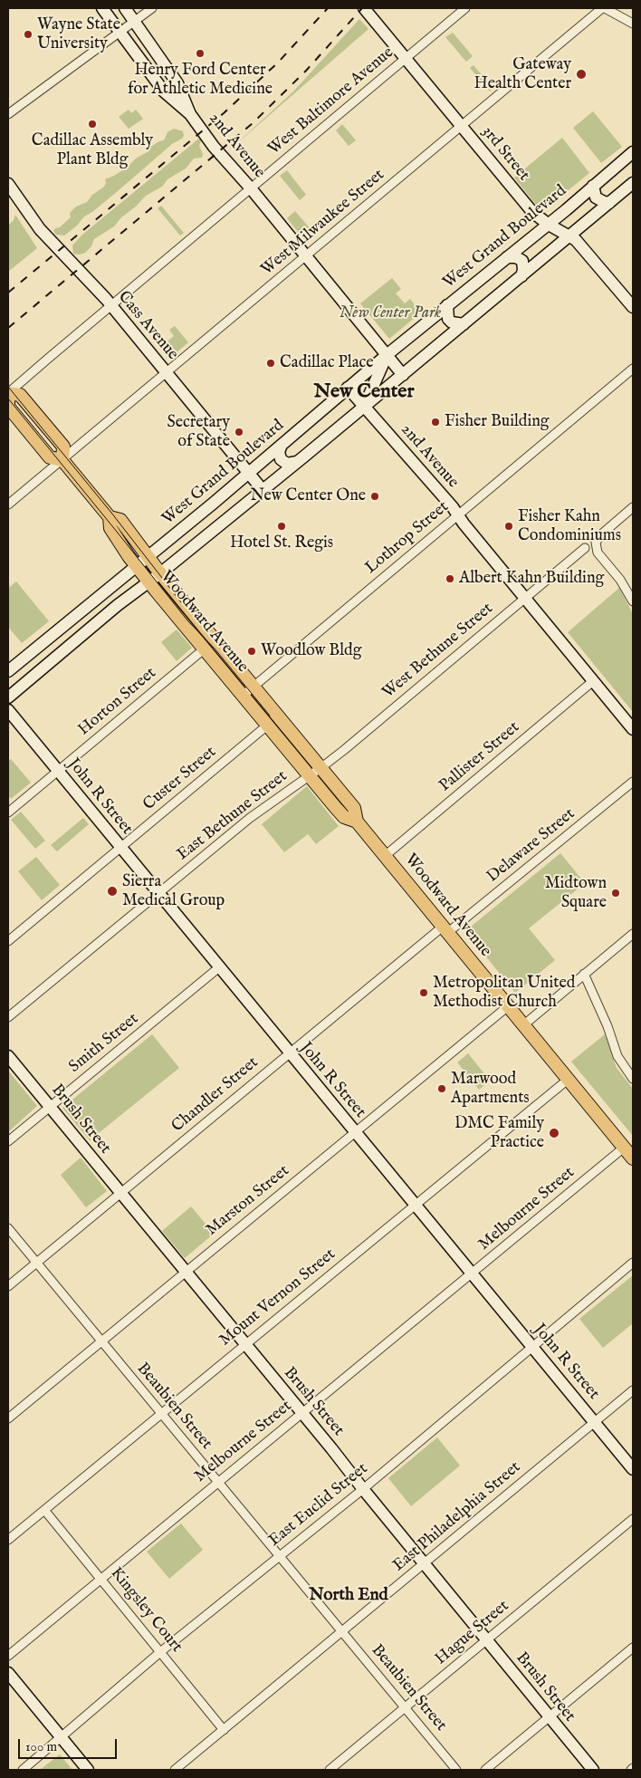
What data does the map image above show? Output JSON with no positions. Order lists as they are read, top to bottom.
{
  "streets": {
    "main road": ["Woodward Avenue"],
    "street": [
      "West Baltimore Avenue",
      "2nd Avenue",
      "3rd Street",
      "West Milwaukee Street",
      "West Grand Boulevard",
      "Cass Avenue",
      "Lothrop Street",
      "West Bethune Street",
      "Horton Street",
      "Pallister Street",
      "Custer Street",
      "John R Street",
      "East Bethune Street",
      "Delaware Street",
      "Smith Street",
      "Chandler Street",
      "Brush Street",
      "Marston Street",
      "Melbourne Street",
      "Mount Vernon Street",
      "Beaubien Street",
      "East Euclid Street",
      "East Philadelphia Street",
      "Kingsley Court",
      "Hague Street"
    ]
  },
  "crossings": [
    ["West Baltimore Avenue", "2nd Avenue"],
    ["West Baltimore Avenue", "3rd Street"],
    ["West Baltimore Avenue", "Cass Avenue"],
    ["West Baltimore Avenue", "Woodward Avenue"],
    ["2nd Avenue", "West Milwaukee Street"],
    ["2nd Avenue", "West Grand Boulevard"],
    ["2nd Avenue", "Lothrop Street"],
    ["2nd Avenue", "West Bethune Street"],
    ["2nd Avenue", "Pallister Street"],
    ["3rd Street", "West Milwaukee Street"],
    ["3rd Street", "West Grand Boulevard"],
    ["West Milwaukee Street", "Cass Avenue"],
    ["West Milwaukee Street", "Woodward Avenue"],
    ["West Grand Boulevard", "Cass Avenue"],
    ["West Grand Boulevard", "Woodward Avenue"],
    ["Lothrop Street", "Woodward Avenue"],
    ["Woodward Avenue", "West Bethune Street"],
    ["Woodward Avenue", "Horton Street"],
    ["Woodward Avenue", "Pallister Street"],
    ["Woodward Avenue", "Custer Street"],
    ["Woodward Avenue", "East Bethune Street"],
    ["Woodward Avenue", "Delaware Street"],
    ["Woodward Avenue", "Chandler Street"],
    ["Woodward Avenue", "Marston Street"],
    ["Woodward Avenue", "Melbourne Street"],
    ["Woodward Avenue", "Mount Vernon Street"],
    ["West Bethune Street", "East Bethune Street"],
    ["Horton Street", "John R Street"],
    ["Custer Street", "John R Street"],
    ["John R Street", "East Bethune Street"],
    ["John R Street", "Smith Street"],
    ["John R Street", "Chandler Street"],
    ["John R Street", "Marston Street"],
    ["John R Street", "Melbourne Street"],
    ["John R Street", "Mount Vernon Street"],
    ["John R Street", "East Euclid Street"],
    ["John R Street", "East Philadelphia Street"],
    ["Delaware Street", "Chandler Street"],
    ["Smith Street", "Brush Street"],
    ["Chandler Street", "Brush Street"],
    ["Chandler Street", "Beaubien Street"],
    ["Brush Street", "Marston Street"],
    ["Brush Street", "Melbourne Street"],
    ["Brush Street", "Mount Vernon Street"],
    ["Brush Street", "East Euclid Street"],
    ["Brush Street", "East Philadelphia Street"],
    ["Brush Street", "Hague Street"],
    ["Marston Street", "Beaubien Street"],
    ["Melbourne Street", "Beaubien Street"],
    ["Melbourne Street", "Kingsley Court"],
    ["Mount Vernon Street", "Beaubien Street"],
    ["Mount Vernon Street", "Kingsley Court"],
    ["Beaubien Street", "East Euclid Street"],
    ["Beaubien Street", "East Philadelphia Street"],
    ["Beaubien Street", "Hague Street"],
    ["East Euclid Street", "Kingsley Court"],
    ["East Philadelphia Street", "Kingsley Court"]
  ],
  "districts": ["New Center", "North End"],
  "parks": ["New Center Park"],
  "places": [
    "Wayne State University",
    "Henry Ford Center for Athletic Medicine",
    "Gateway Health Center",
    "Cadillac Assembly Plant Bldg",
    "Cadillac Place",
    "Fisher Building",
    "Secretary of State",
    "New Center One",
    "Hotel St. Regis",
    "Fisher Kahn Condominiums",
    "Albert Kahn Building",
    "Woodlow Bldg",
    "Sierra Medical Group",
    "Midtown Square",
    "Metropolitan United Methodist Church",
    "Marwood Apartments",
    "DMC Family Practice"
  ],
  "scale_bar": "100 m"
}
